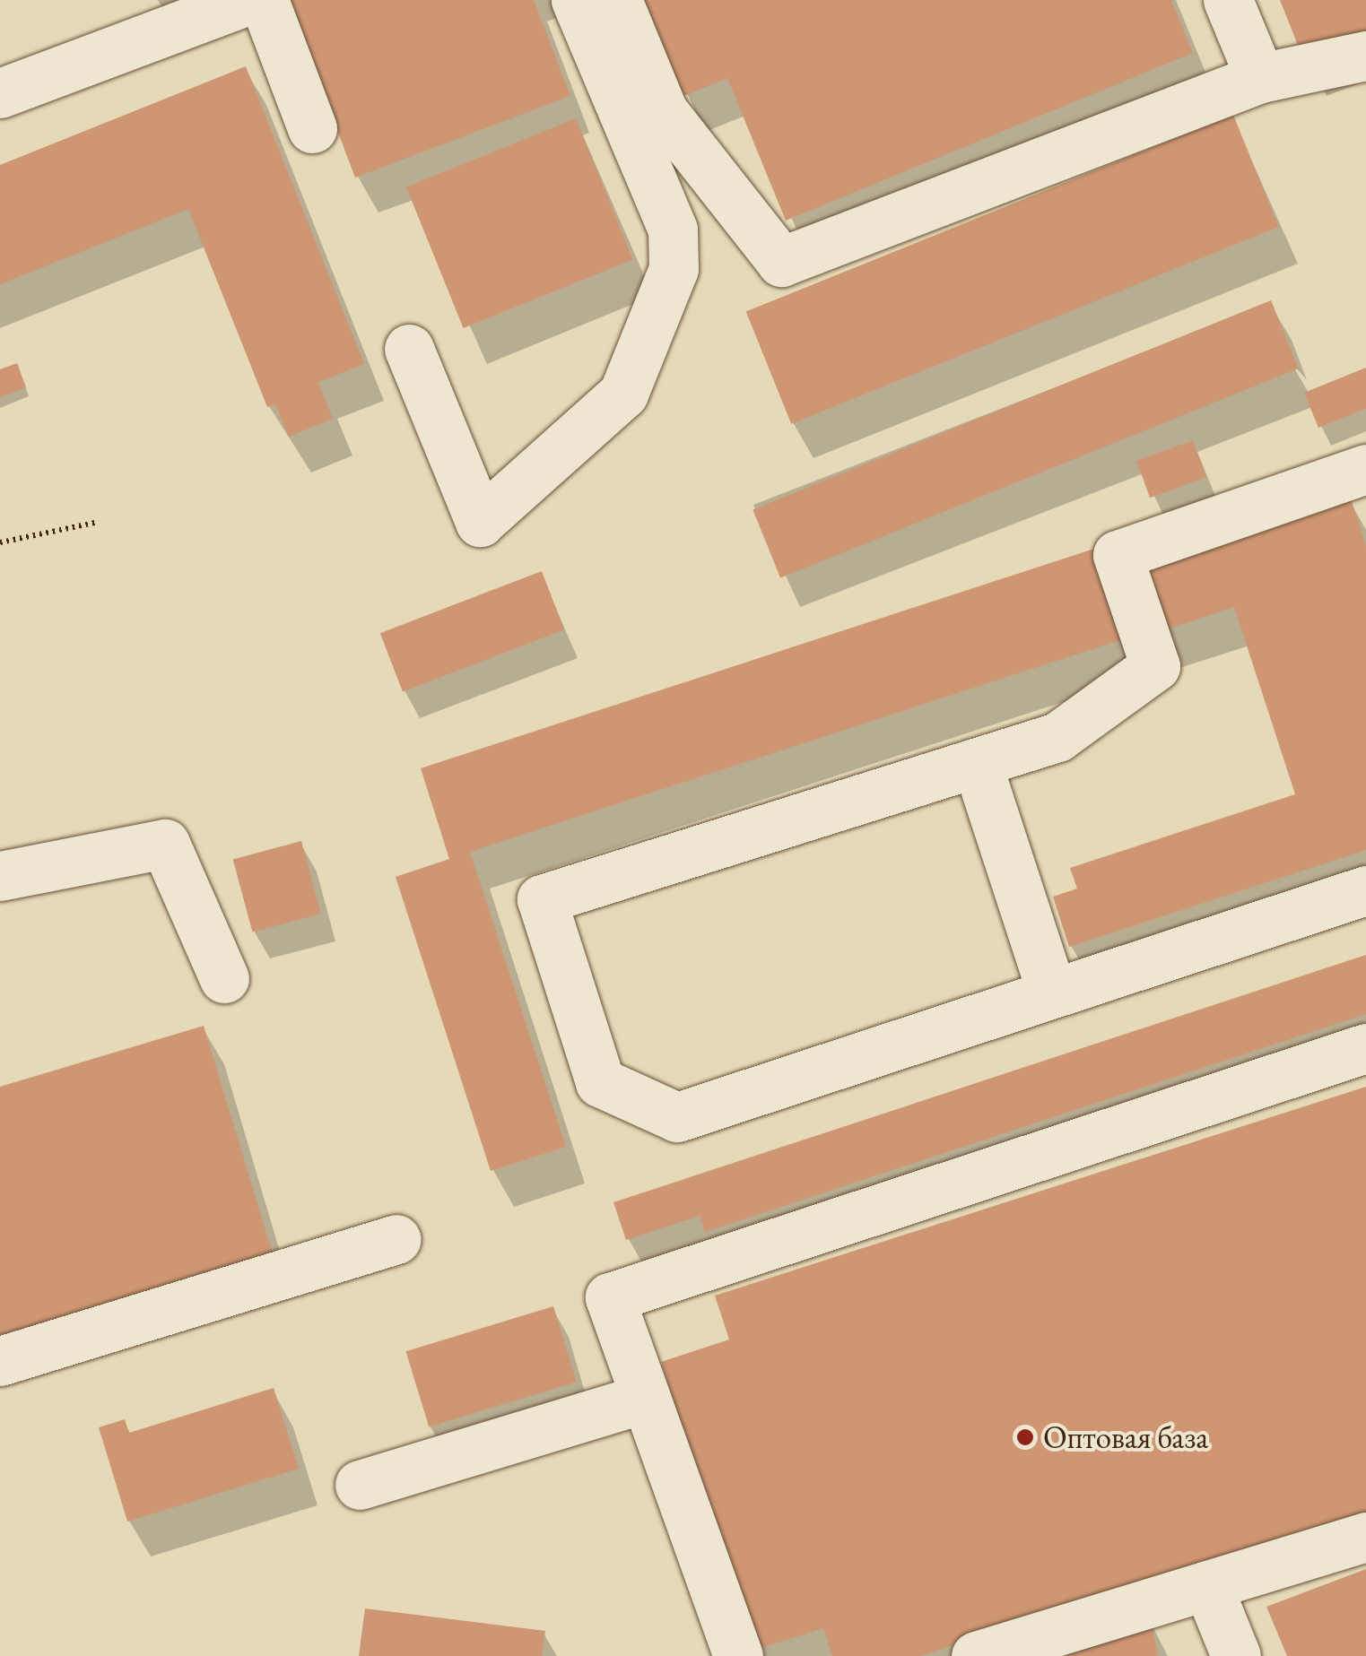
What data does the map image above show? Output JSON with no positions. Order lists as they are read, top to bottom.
{
  "places": ["Оптовая база"]
}
